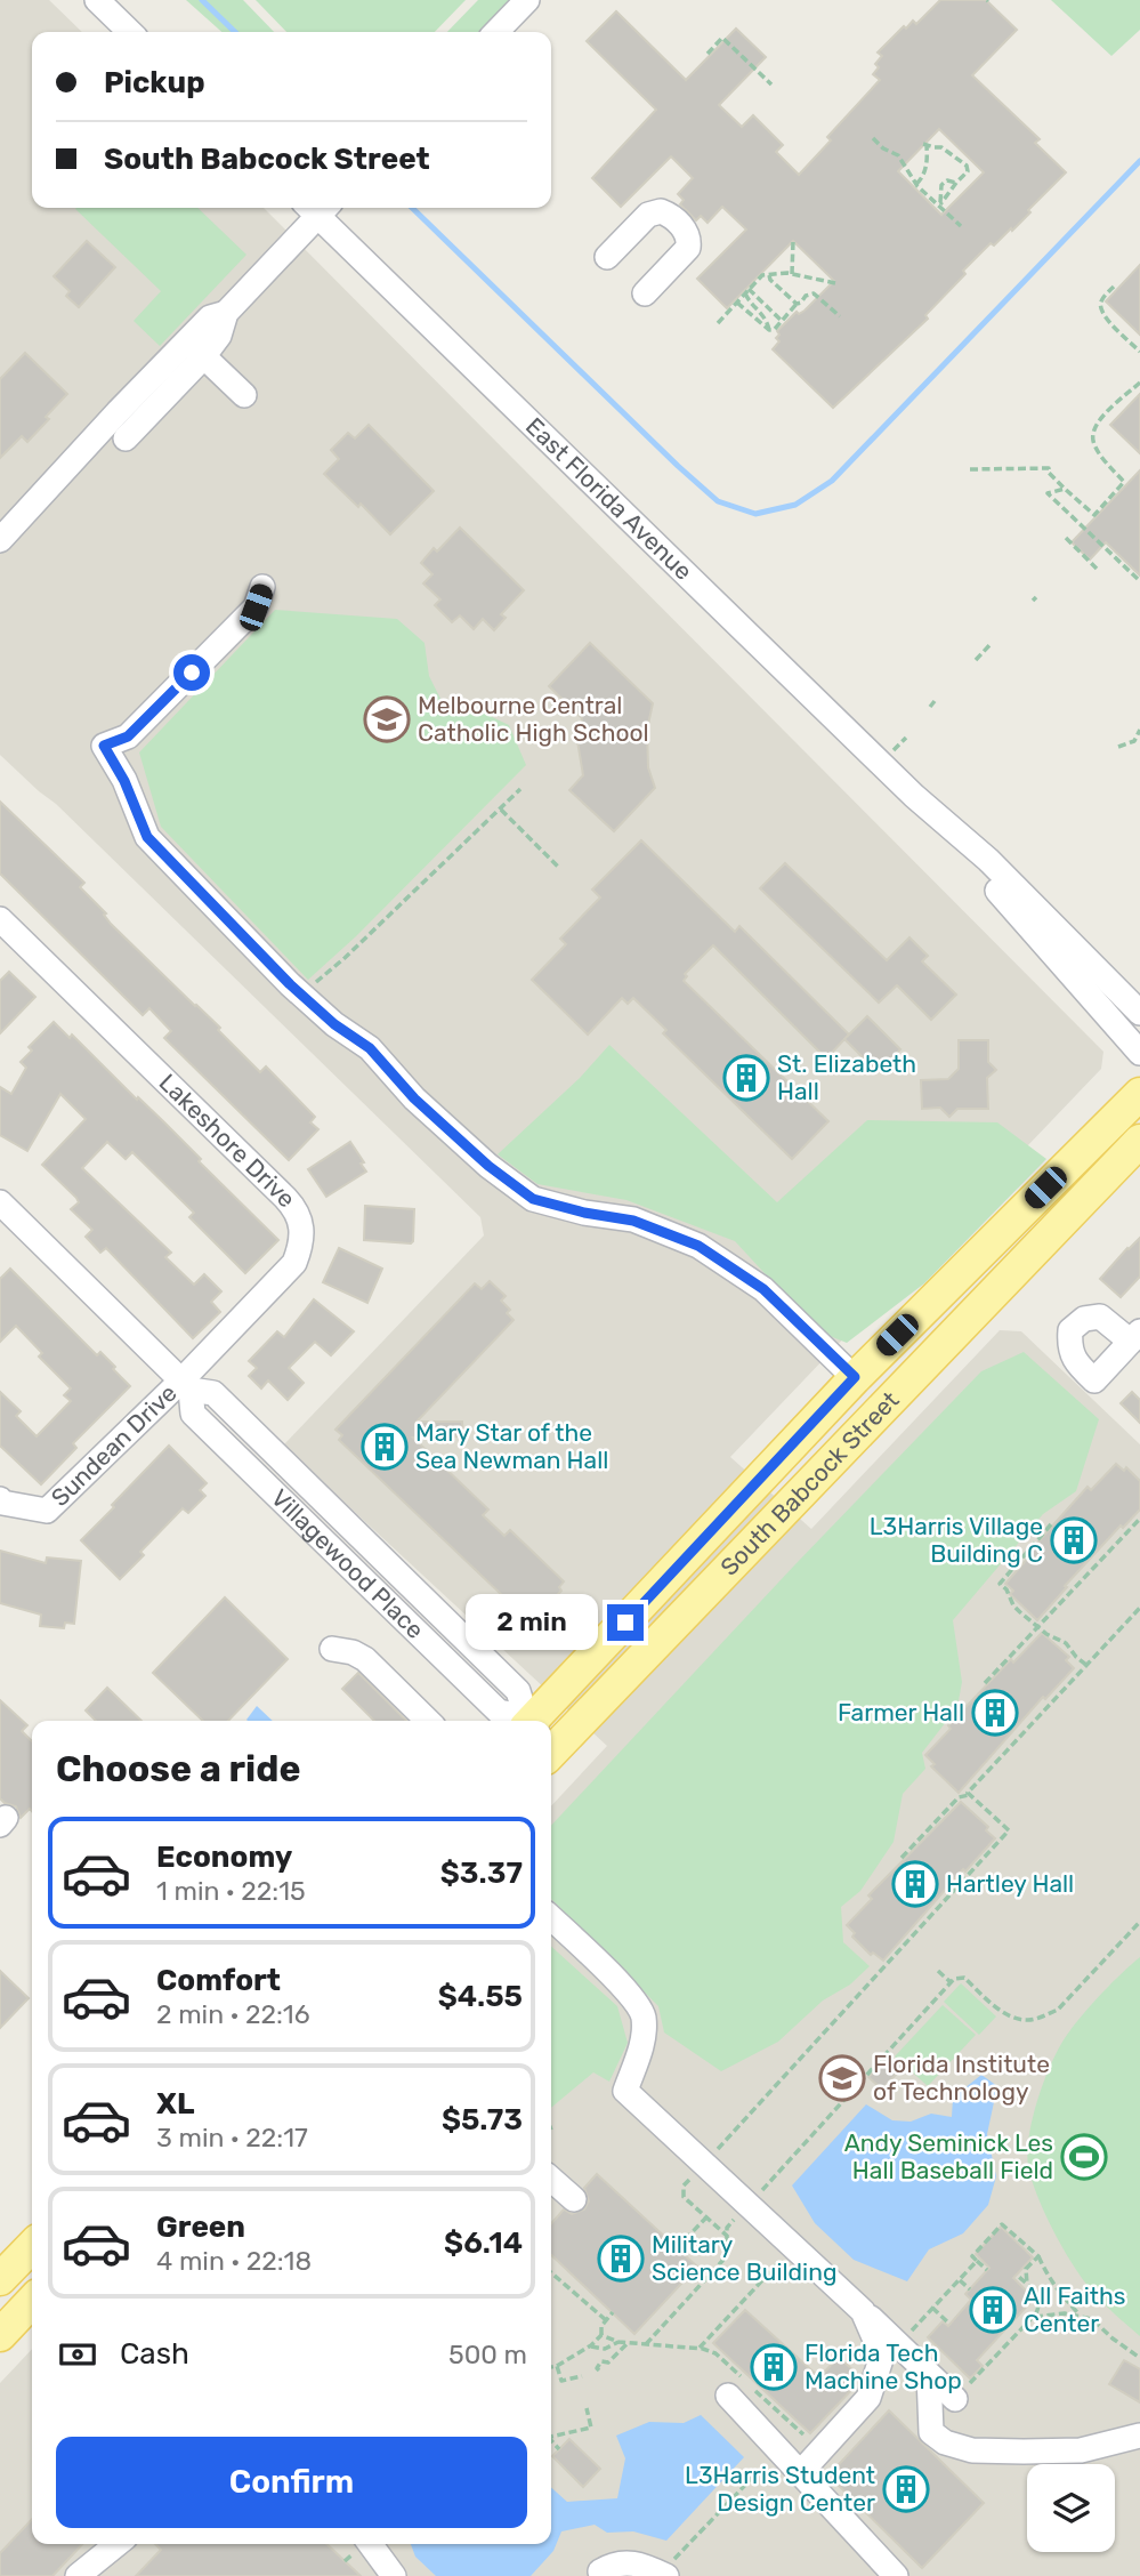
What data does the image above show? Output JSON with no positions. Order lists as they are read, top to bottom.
{
  "streets": {
    "main road": ["South Babcock Street"],
    "street": [
      "East Florida Avenue",
      "Lakeshore Drive",
      "Sundean Drive",
      "Villagewood Place"
    ]
  },
  "crossings": [
    ["Lakeshore Drive", "Sundean Drive"],
    ["Lakeshore Drive", "Villagewood Place"],
    ["Sundean Drive", "Villagewood Place"]
  ],
  "places": {
    "school or university": ["Melbourne Central Catholic High School", "Florida Institute of Technology"],
    "building": [
      "St. Elizabeth Hall",
      "Mary Star of the Sea Newman Hall",
      "L3Harris Village Building C",
      "Farmer Hall",
      "Hartley Hall",
      "Military Science Building",
      "All Faiths Center",
      "Florida Tech Machine Shop",
      "L3Harris Student Design Center"
    ],
    "sports": ["Andy Seminick Les Hall Baseball Field"]
  },
  "page": {
    "banner": ["Pickup", "South Babcock Street"],
    "bubble": "2 min",
    "heading": "Choose a ride",
    "list": [
      {
        "name": "Economy",
        "note": "1 min · 22:15",
        "value": "$3.37"
      },
      {
        "name": "Comfort",
        "note": "2 min · 22:16",
        "value": "$4.55"
      },
      {
        "name": "XL",
        "note": "3 min · 22:17",
        "value": "$5.73"
      },
      {
        "name": "Green",
        "note": "4 min · 22:18",
        "value": "$6.14"
      }
    ],
    "pay": ["Cash", "500 m"],
    "buttons": "Confirm"
  }
}
